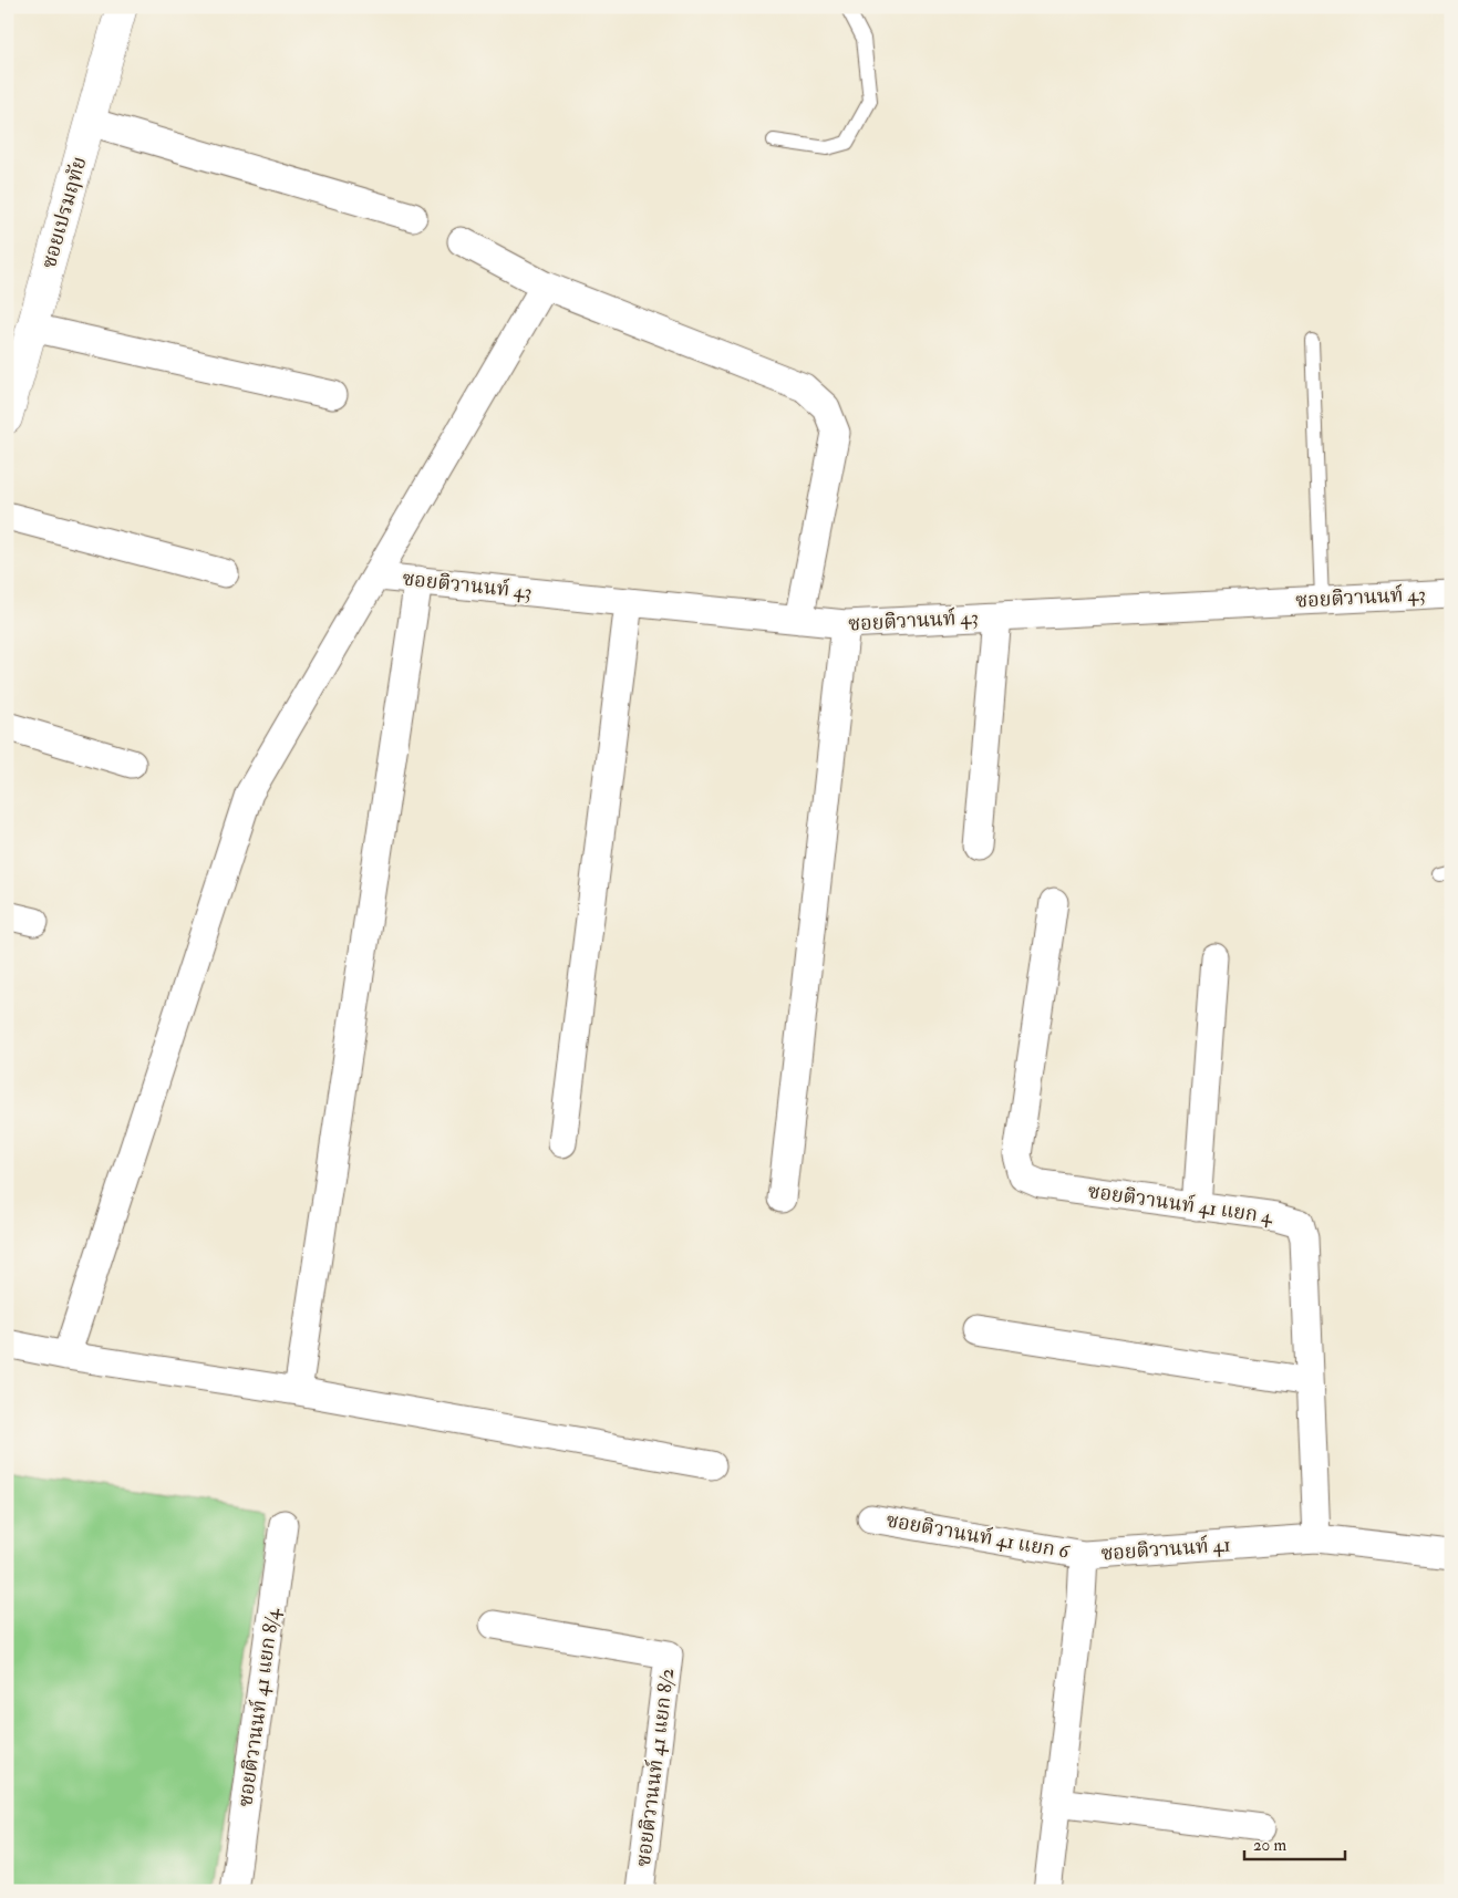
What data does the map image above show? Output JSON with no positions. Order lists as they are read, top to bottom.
{
  "streets": {
    "street": [
      "ซอยเปรมฤทัย",
      "ซอยติวานนท์ 43",
      "ซอยติวานนท์ 41 แยก 4",
      "ซอยติวานนท์ 41 แยก 6",
      "ซอยติวานนท์ 41",
      "ซอยติวานนท์ 41 แยก 8/4",
      "ซอยติวานนท์ 41 แยก 8/2"
    ]
  },
  "crossings": [
    ["ซอยติวานนท์ 41 แยก 4", "ซอยติวานนท์ 41"],
    ["ซอยติวานนท์ 41 แยก 6", "ซอยติวานนท์ 41"]
  ],
  "scale_bar": "20 m"
}
